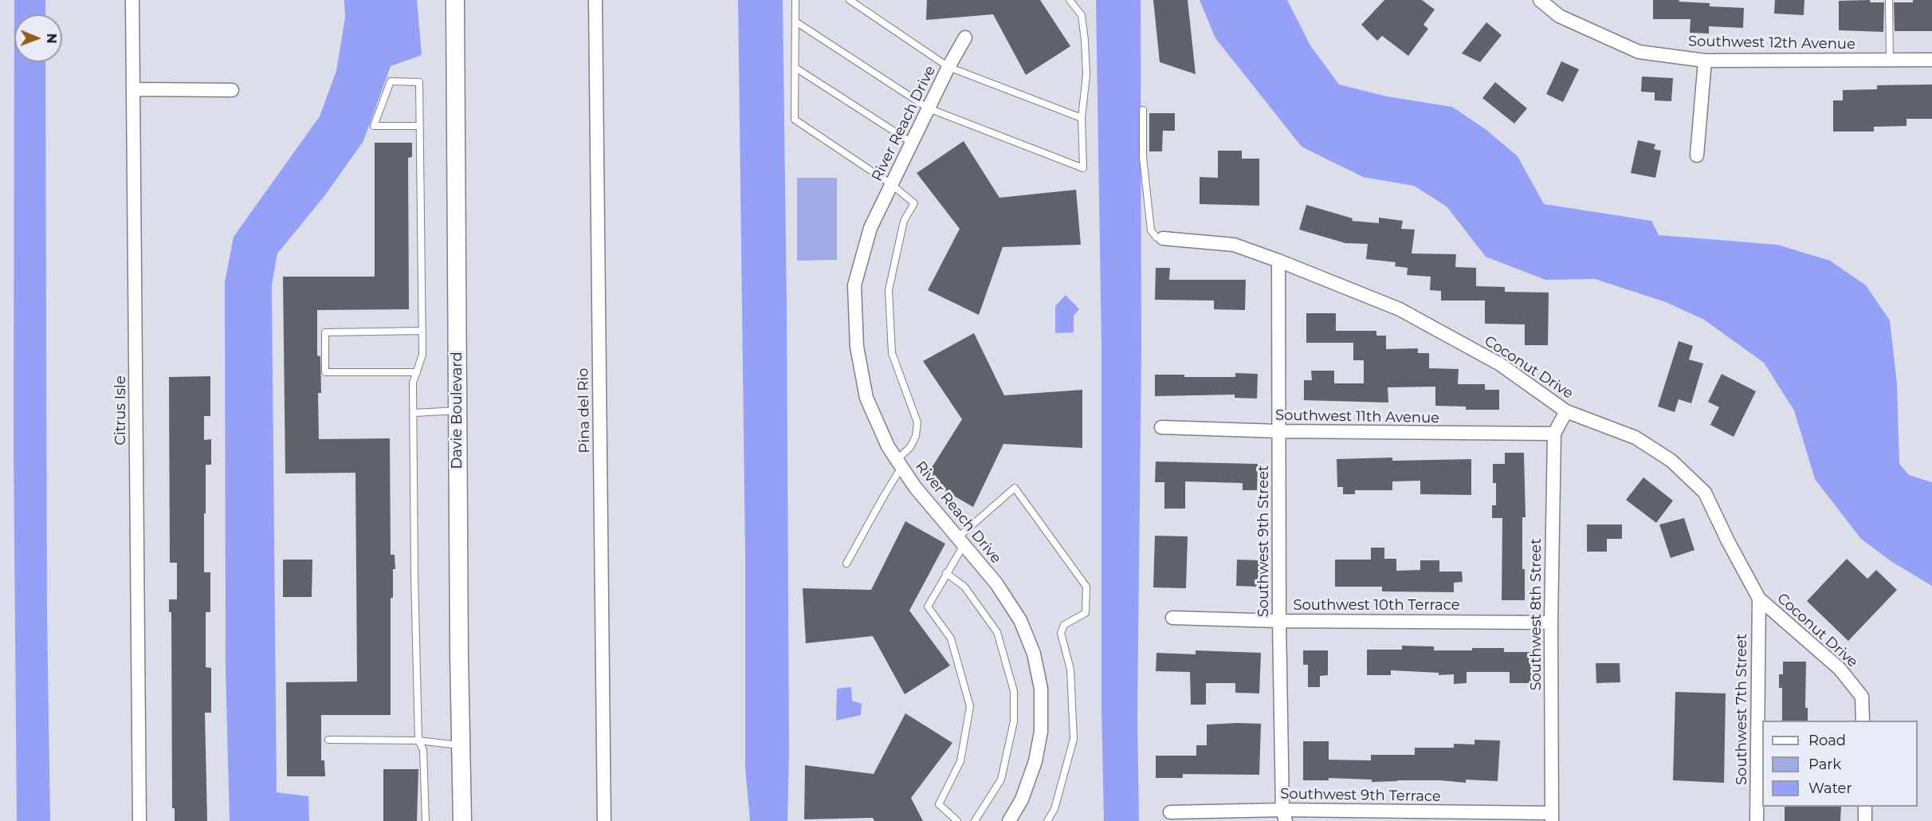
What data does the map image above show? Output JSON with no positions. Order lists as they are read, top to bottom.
{
  "streets": {
    "main road": ["Davie Boulevard"],
    "street": [
      "Southwest 12th Avenue",
      "River Reach Drive",
      "Coconut Drive",
      "Citrus Isle",
      "Pina del Rio",
      "Southwest 11th Avenue",
      "Southwest 9th Street",
      "Southwest 10th Terrace",
      "Southwest 8th Street",
      "Southwest 7th Street",
      "Southwest 9th Terrace"
    ]
  },
  "crossings": [
    ["Coconut Drive", "Southwest 9th Street"],
    ["Coconut Drive", "Southwest 8th Street"],
    ["Coconut Drive", "Southwest 7th Street"],
    ["Southwest 11th Avenue", "Southwest 9th Street"],
    ["Southwest 11th Avenue", "Southwest 8th Street"],
    ["Southwest 9th Street", "Southwest 10th Terrace"],
    ["Southwest 9th Street", "Southwest 9th Terrace"],
    ["Southwest 10th Terrace", "Southwest 8th Street"],
    ["Southwest 8th Street", "Southwest 9th Terrace"]
  ],
  "legend": ["Road", "Park", "Water"],
  "north": "right"
}
